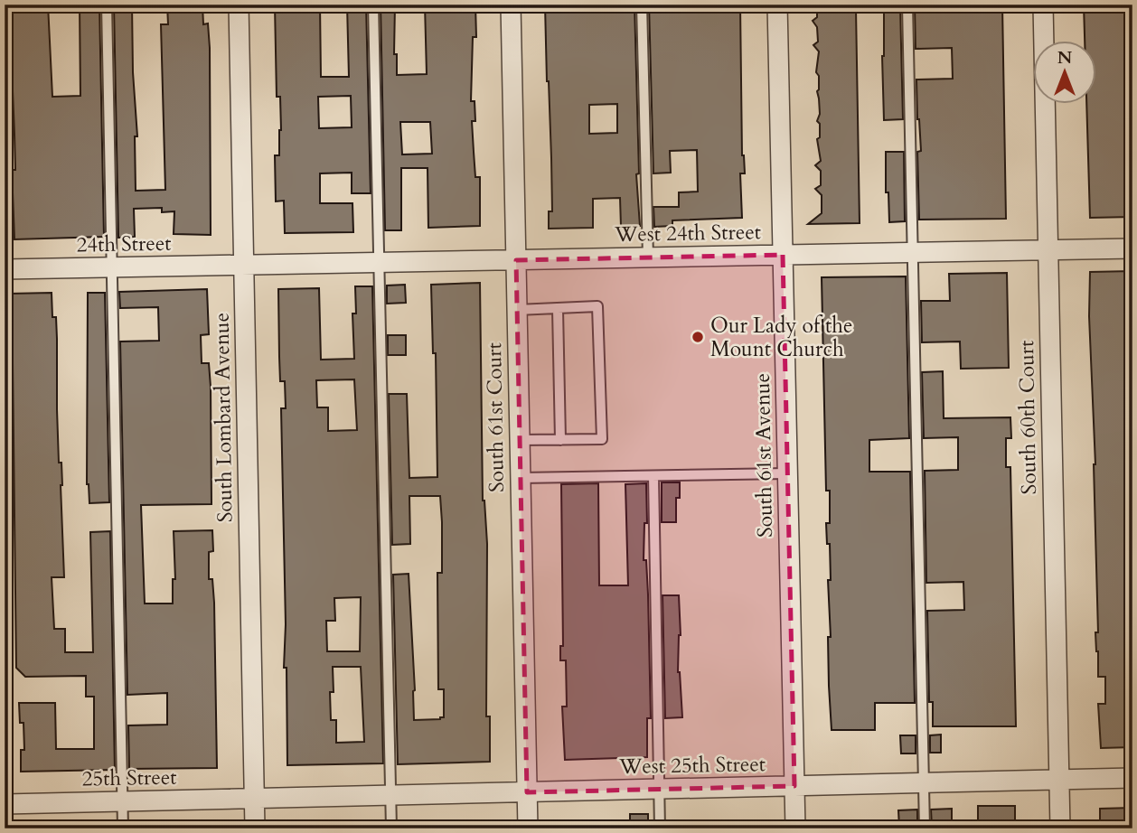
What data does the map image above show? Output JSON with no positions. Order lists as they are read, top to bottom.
{
  "streets": {
    "street": [
      "West 24th Street",
      "24th Street",
      "South Lombard Avenue",
      "South 61st Court",
      "South 60th Court",
      "South 61st Avenue",
      "West 25th Street",
      "25th Street"
    ]
  },
  "crossings": [
    ["West 24th Street", "24th Street"],
    ["West 24th Street", "South Lombard Avenue"],
    ["West 24th Street", "South 61st Court"],
    ["West 24th Street", "South 60th Court"],
    ["West 24th Street", "South 61st Avenue"],
    ["24th Street", "South Lombard Avenue"],
    ["South Lombard Avenue", "West 25th Street"],
    ["South Lombard Avenue", "25th Street"],
    ["South 61st Court", "West 25th Street"],
    ["South 60th Court", "West 25th Street"],
    ["South 61st Avenue", "West 25th Street"],
    ["West 25th Street", "25th Street"]
  ],
  "places": ["Our Lady of the Mount Church"],
  "north": "top"
}
